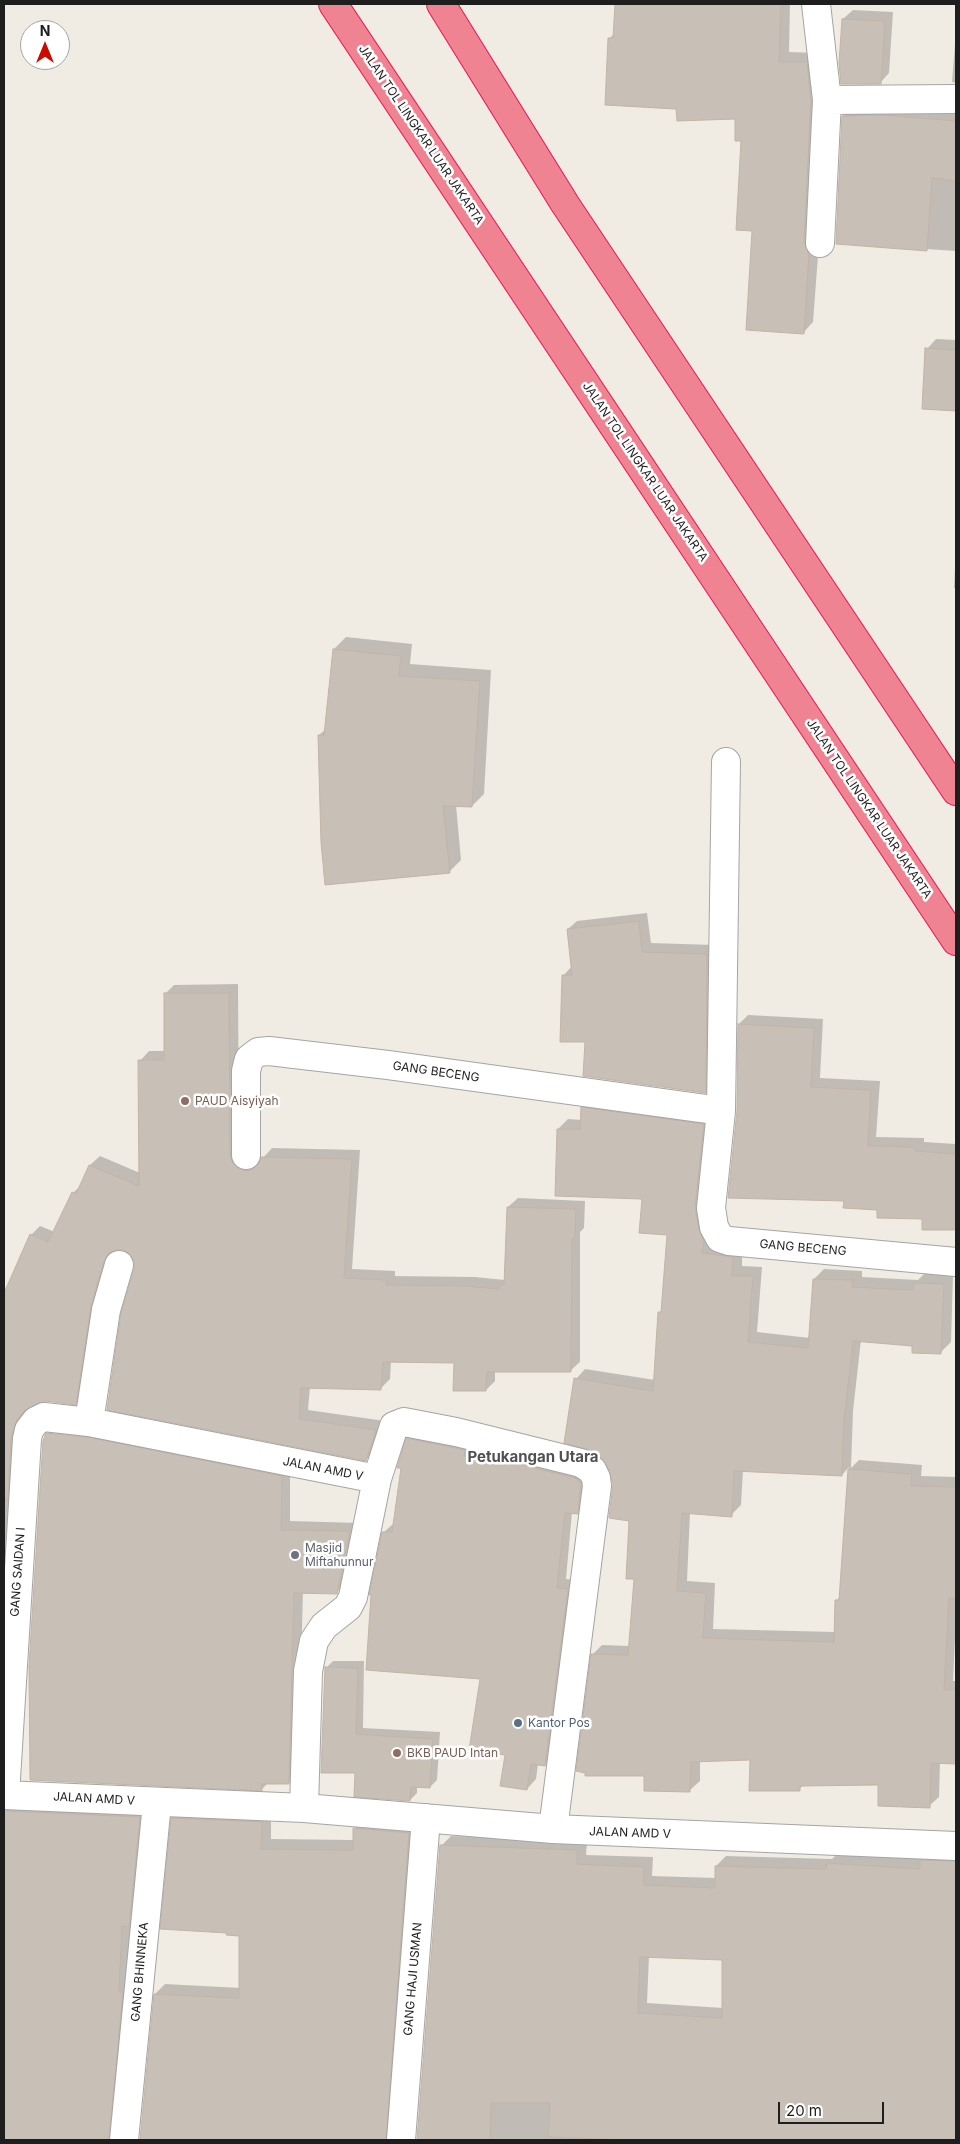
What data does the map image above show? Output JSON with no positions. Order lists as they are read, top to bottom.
{
  "streets": {
    "highway": ["JALAN TOL LINGKAR LUAR JAKARTA"],
    "street": [
      "GANG BECENG",
      "JALAN AMD V",
      "GANG SAIDAN I",
      "GANG BHINNEKA",
      "GANG HAJI USMAN"
    ]
  },
  "crossings": [
    ["JALAN AMD V", "GANG SAIDAN I"],
    ["JALAN AMD V", "GANG BHINNEKA"],
    ["JALAN AMD V", "GANG HAJI USMAN"]
  ],
  "districts": ["Petukangan Utara"],
  "places": [
    "PAUD Aisyiyah",
    "Masjid Miftahunnur",
    "Kantor Pos",
    "BKB PAUD Intan"
  ],
  "scale_bar": "20 m",
  "north": "top"
}
